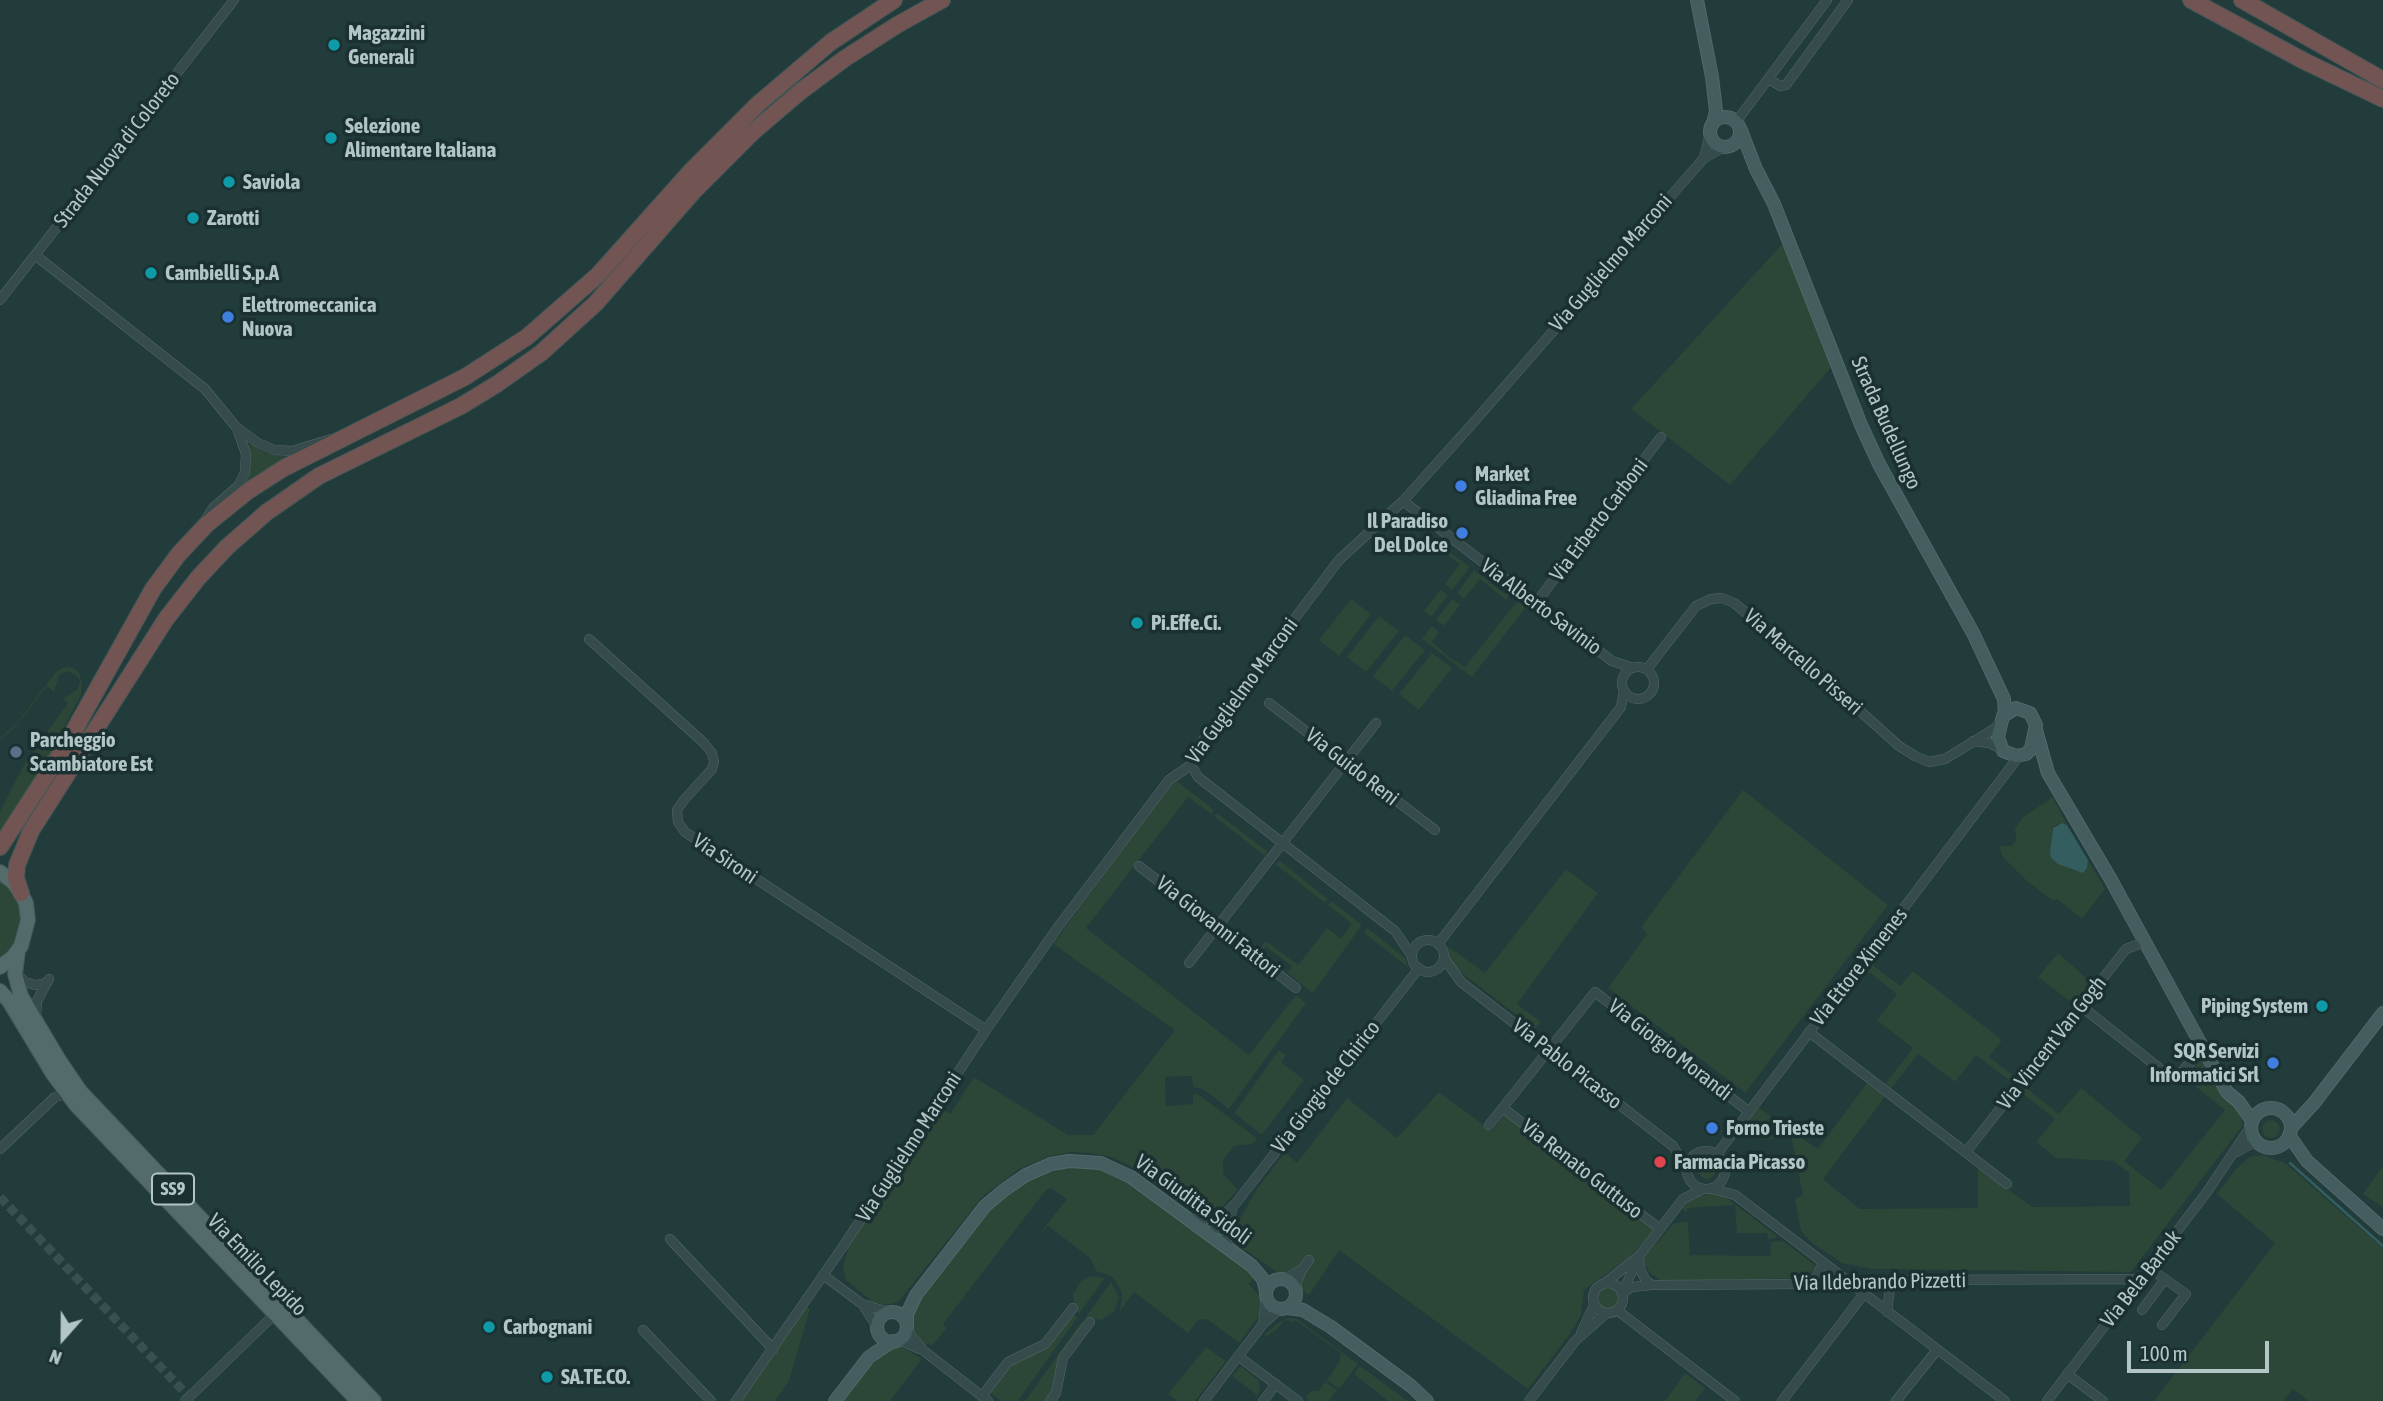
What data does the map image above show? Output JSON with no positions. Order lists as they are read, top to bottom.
{
  "streets": {
    "main road": ["SS9", "Via Emilio Lepido"],
    "street": [
      "Strada Nuova di Coloreto",
      "Via Guglielmo Marconi",
      "Strada Budellungo",
      "Via Erberto Carboni",
      "Via Alberto Savinio",
      "Via Marcello Pisseri",
      "Via Guido Reni",
      "Via Sironi",
      "Via Giovanni Fattori",
      "Via Ettore Ximenes",
      "Via Vincent Van Gogh",
      "Via Giorgio Morandi",
      "Via Pablo Picasso",
      "Via Giorgio de Chirico",
      "Via Renato Guttuso",
      "Via Giuditta Sidoli",
      "Via Bela Bartok",
      "Via Ildebrando Pizzetti"
    ]
  },
  "crossings": [
    ["Via Guglielmo Marconi", "Strada Budellungo"],
    ["Via Guglielmo Marconi", "Via Alberto Savinio"],
    ["Via Guglielmo Marconi", "Via Sironi"],
    ["Strada Budellungo", "Via Marcello Pisseri"],
    ["Strada Budellungo", "Via Ettore Ximenes"],
    ["Strada Budellungo", "Via Vincent Van Gogh"],
    ["Strada Budellungo", "Via Bela Bartok"],
    ["Via Erberto Carboni", "Via Alberto Savinio"],
    ["Via Marcello Pisseri", "Via Ettore Ximenes"],
    ["Via Ettore Ximenes", "Via Giorgio Morandi"],
    ["Via Ettore Ximenes", "Via Pablo Picasso"],
    ["Via Giorgio Morandi", "Via Pablo Picasso"],
    ["Via Giorgio Morandi", "Via Renato Guttuso"],
    ["Via Pablo Picasso", "Via Giorgio de Chirico"],
    ["Via Pablo Picasso", "Via Ildebrando Pizzetti"],
    ["Via Giorgio de Chirico", "Via Giuditta Sidoli"],
    ["SS9", "Via Emilio Lepido"],
    ["Via Bela Bartok", "Via Ildebrando Pizzetti"]
  ],
  "places": [
    "Magazzini Generali",
    "Selezione Alimentare Italiana",
    "Saviola",
    "Zarotti",
    "Cambielli S.p.A",
    "Elettromeccanica Nuova",
    "Market Gliadina Free",
    "Il Paradiso Del Dolce",
    "Pi.Effe.Ci.",
    "Parcheggio Scambiatore Est",
    "Piping System",
    "SQR Servizi Informatici Srl",
    "Forno Trieste",
    "Farmacia Picasso",
    "Carbognani",
    "SA.TE.CO."
  ],
  "scale_bar": "100 m",
  "north": "bottom"
}
